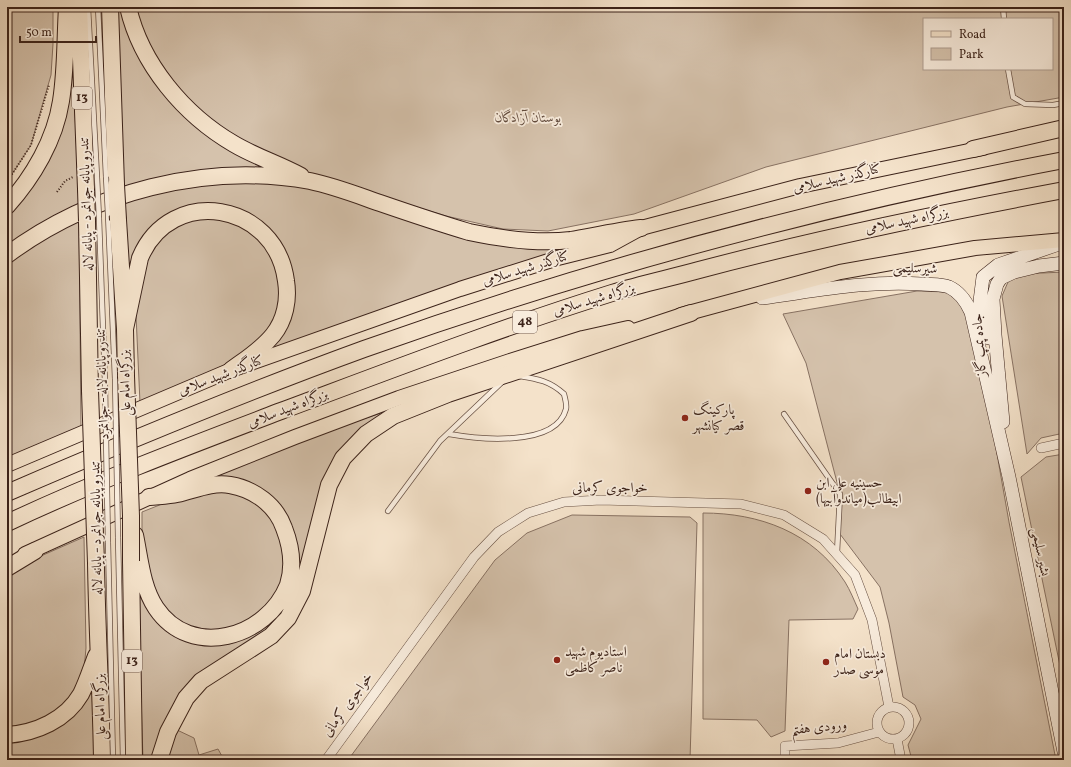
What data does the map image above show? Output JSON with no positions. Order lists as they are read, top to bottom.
{
  "streets": {
    "highway": [
      "13",
      "بزرگراه شهید سلامی",
      "48",
      "بزرگراه امام علی"
    ],
    "main road": [
      "کنارگذر شهید سلامی",
      "شیرسلیمی",
      "جاده پمپ گاز",
      "بشیر سلیمی"
    ],
    "street": ["خواجوی کرمانی", "ورودی هفتم"],
    "lane": ["تندرو پایانه جوانمرد - پایانه لاله", "تندرو پایانه لاله - جوانمرد"]
  },
  "crossings": [
    ["تندرو پایانه جوانمرد - پایانه لاله", "بزرگراه امام علی"],
    ["شیرسلیمی", "جاده پمپ گاز"],
    ["شیرسلیمی", "بشیر سلیمی"],
    ["بزرگراه امام علی", "تندرو پایانه لاله - جوانمرد"],
    ["خواجوی کرمانی", "ورودی هفتم"]
  ],
  "parks": ["بوستان آزادگان"],
  "places": [
    "پارکینگ قصر کیانشهر",
    "حسینیه علی ابن ابیطالب(میاندوآبیها)",
    "استادیوم شهید ناصر کاظمی",
    "دبستان امام موسی صدر"
  ],
  "legend": ["Road", "Park"],
  "scale_bar": "50 m"
}
